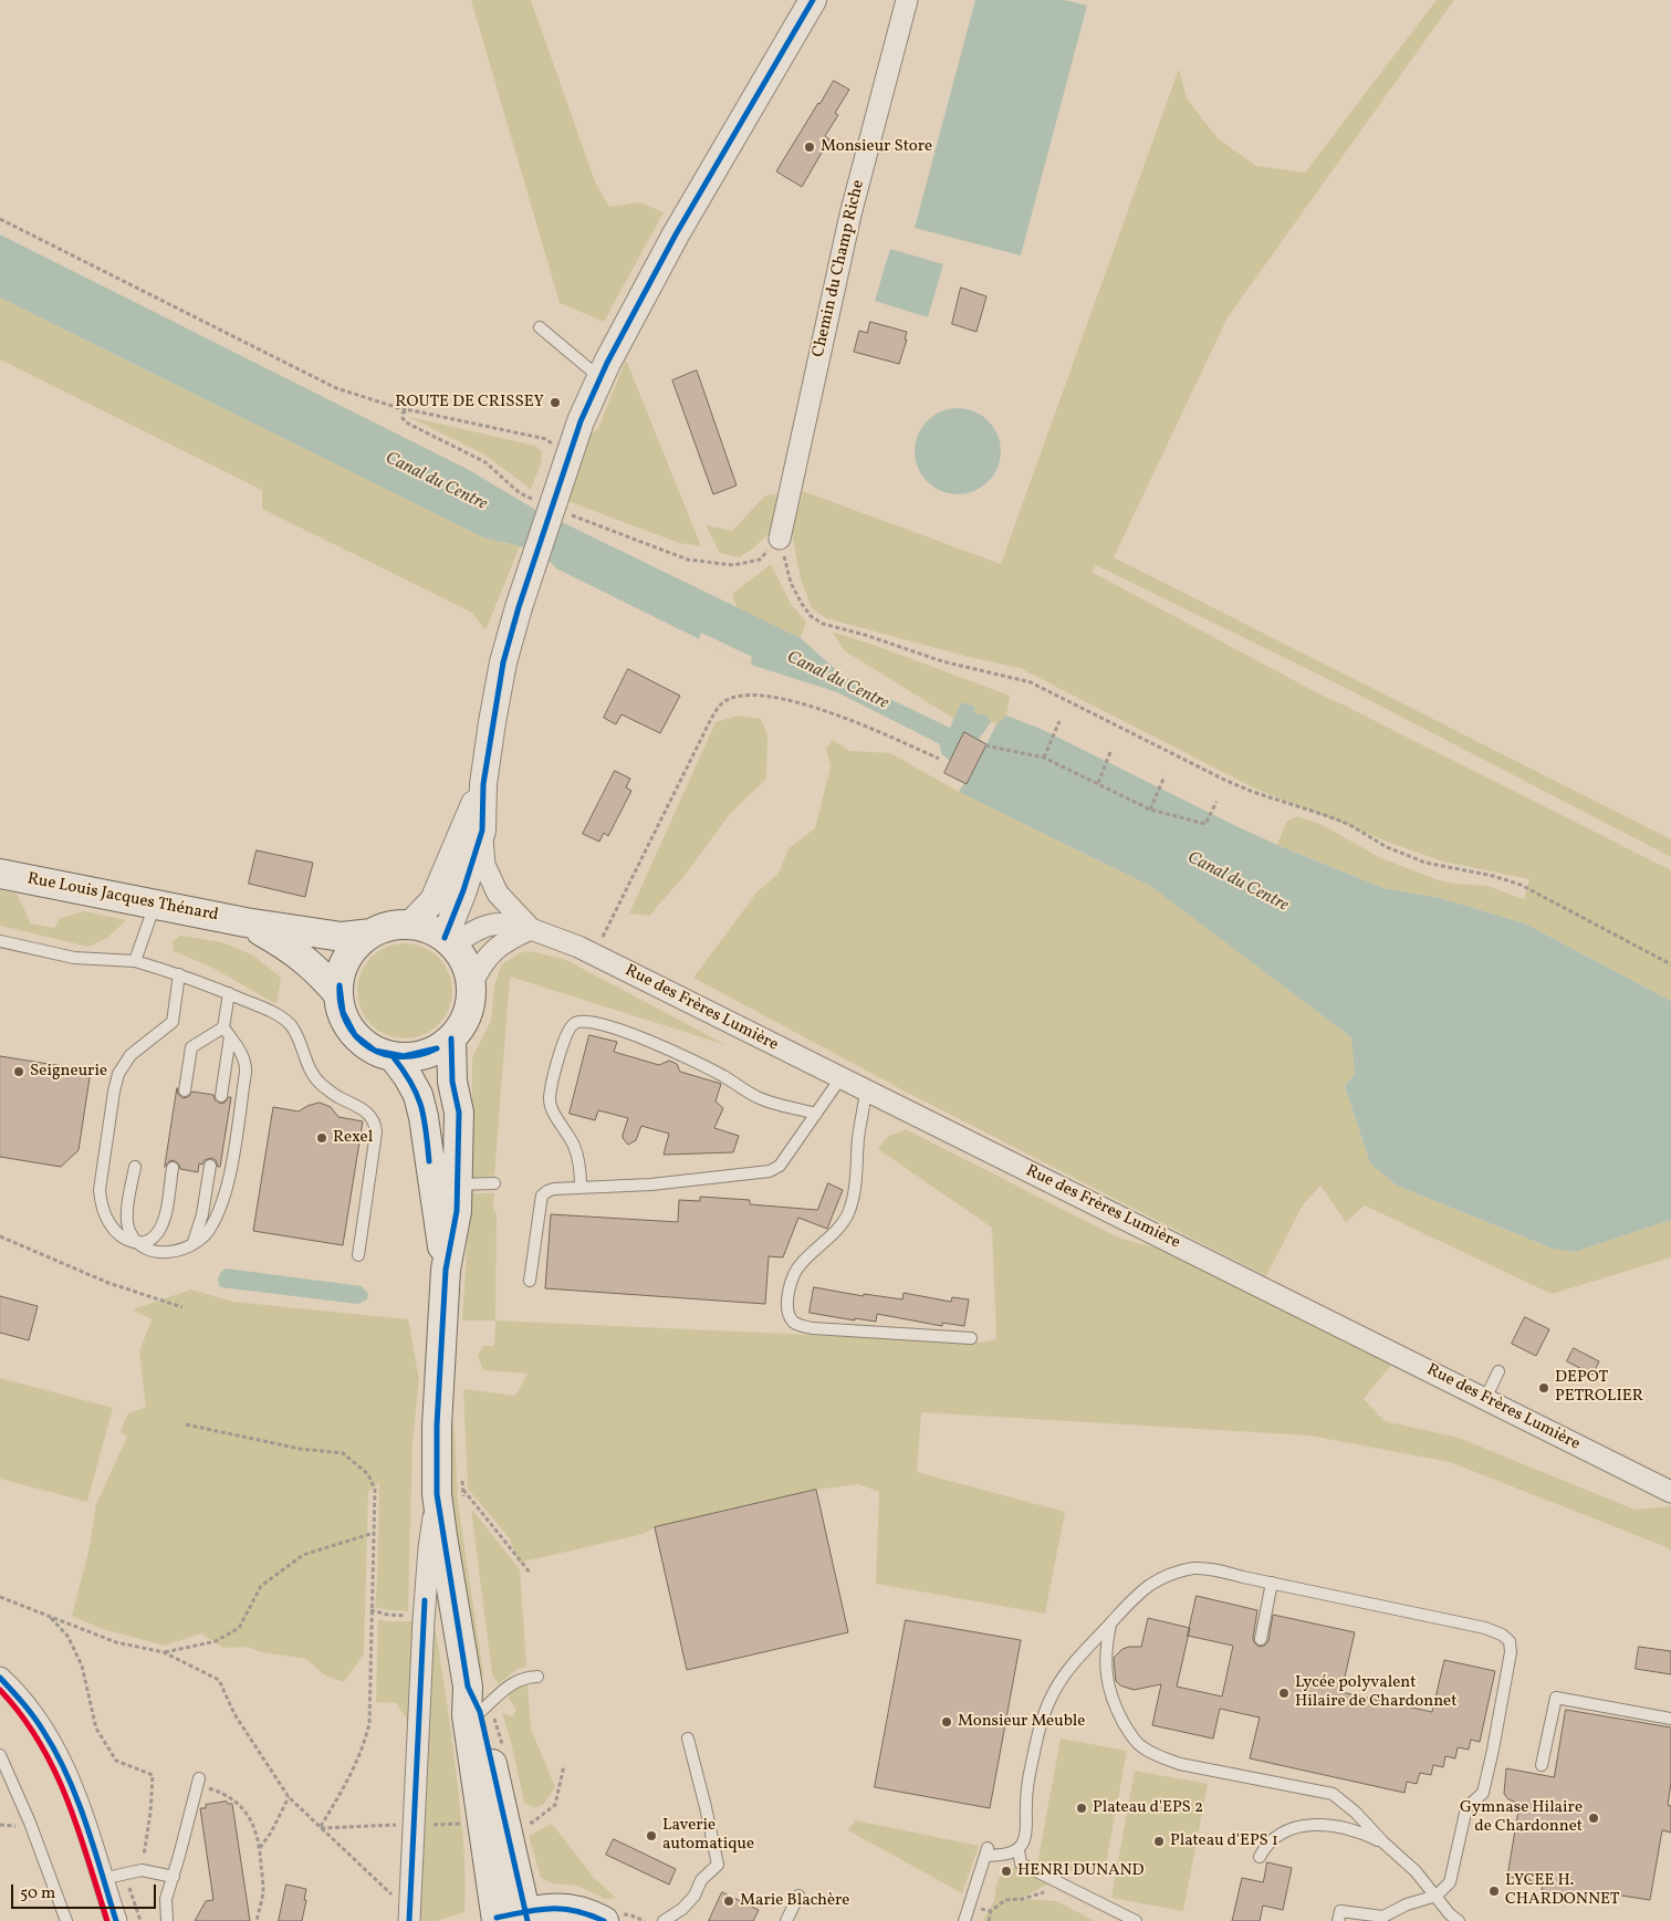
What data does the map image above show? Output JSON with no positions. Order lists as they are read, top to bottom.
{
  "streets": {
    "main road": ["Rue Louis Jacques Thénard"],
    "street": ["Chemin du Champ Riche", "Rue des Frères Lumière"]
  },
  "crossings": [
    ["Rue Louis Jacques Thénard", "Rue des Frères Lumière"]
  ],
  "water": ["Canal du Centre"],
  "places": [
    "Monsieur Store",
    "ROUTE DE CRISSEY",
    "Seigneurie",
    "Rexel",
    "DEPOT PETROLIER",
    "Lycée polyvalent Hilaire de Chardonnet",
    "Monsieur Meuble",
    "Plateau d'EPS 2",
    "Gymnase Hilaire de Chardonnet",
    "Laverie automatique",
    "Plateau d'EPS 1",
    "HENRI DUNAND",
    "LYCEE H. CHARDONNET",
    "Marie Blachère"
  ],
  "scale_bar": "50 m"
}
